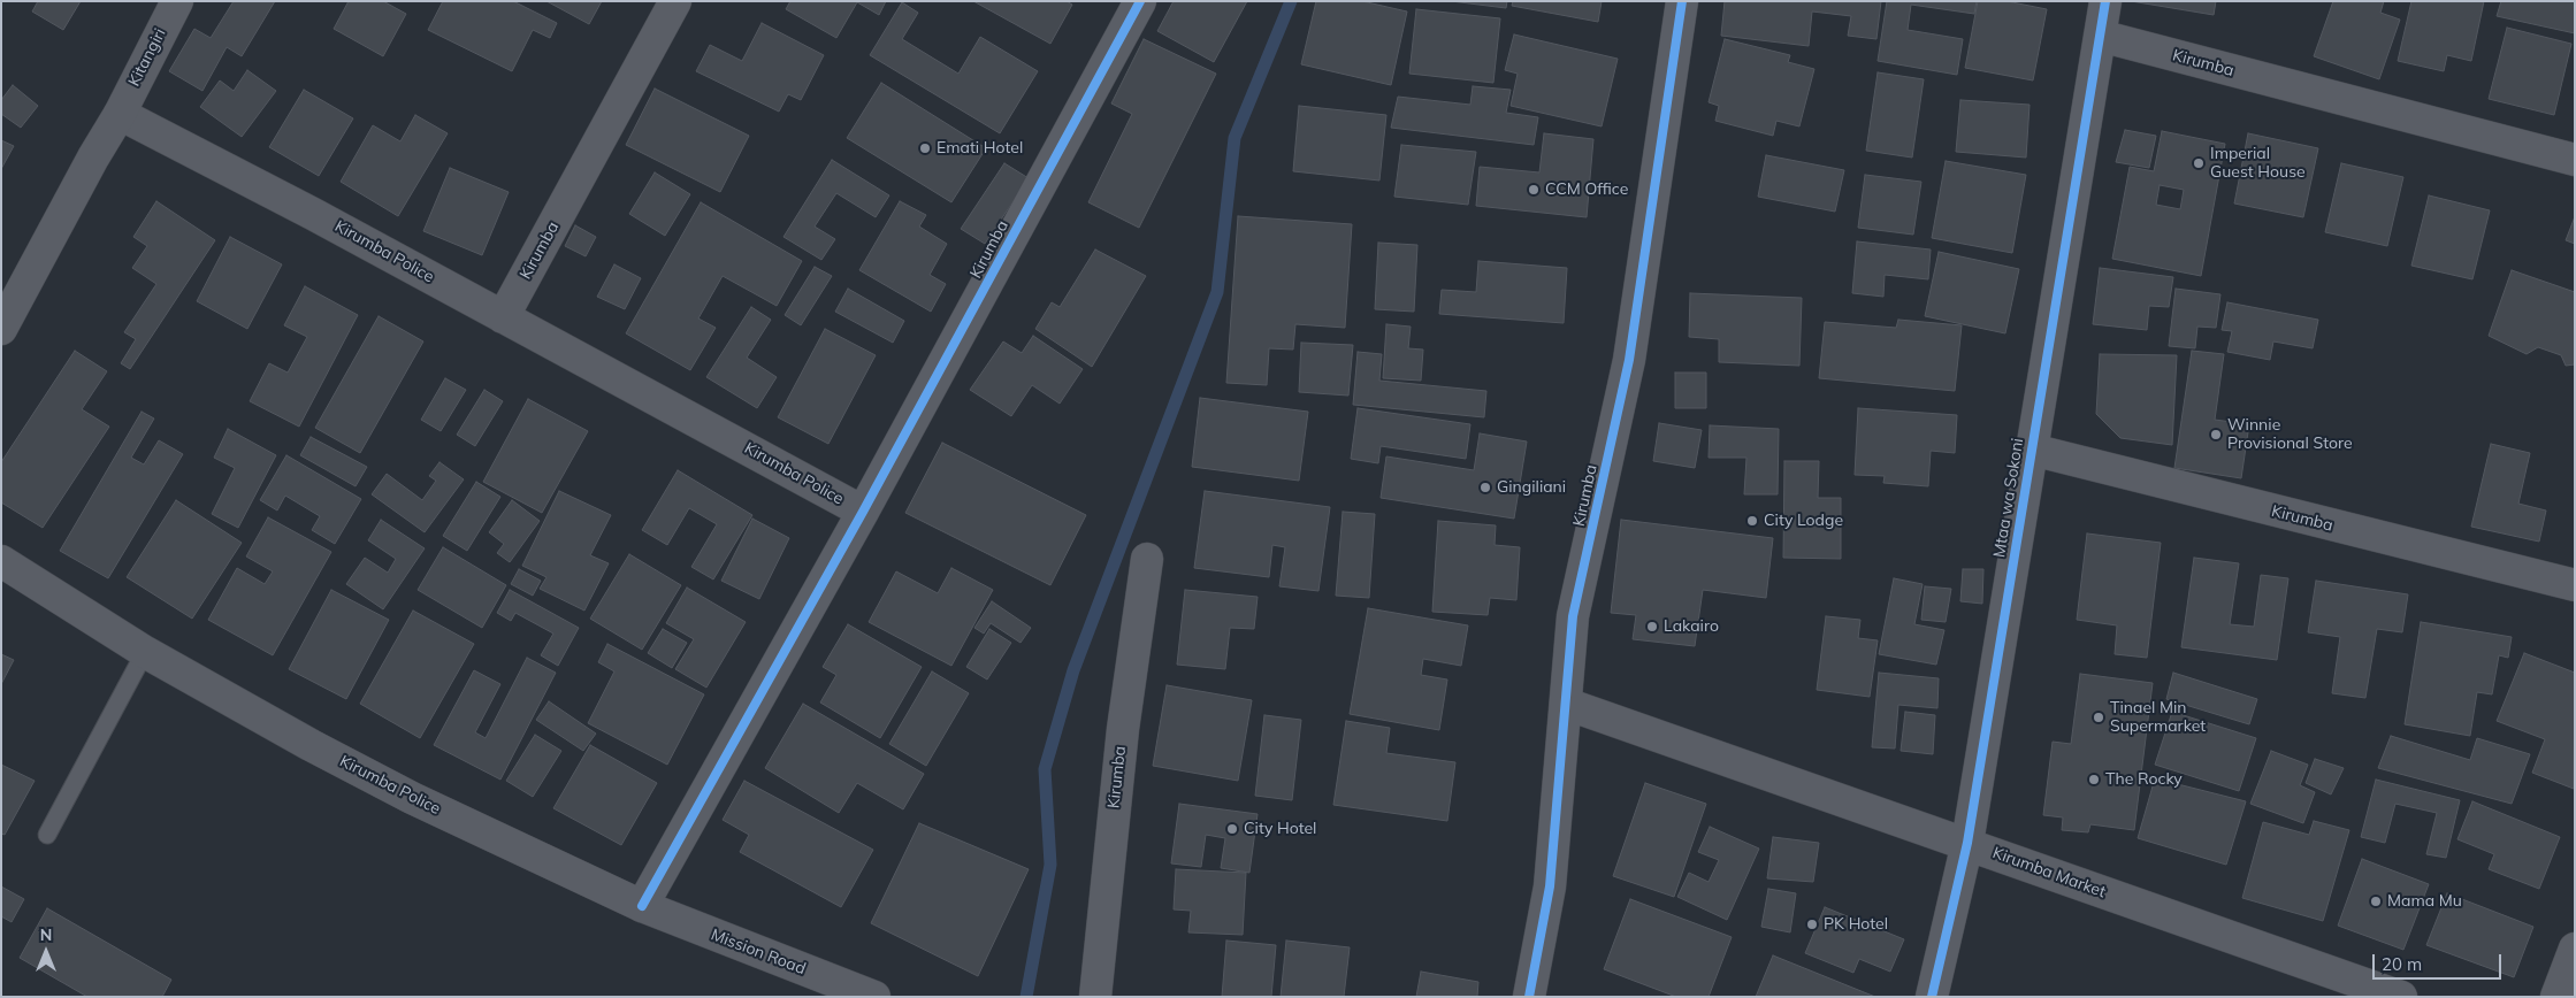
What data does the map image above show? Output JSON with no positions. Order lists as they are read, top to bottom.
{
  "streets": {
    "street": [
      "Kitangiri",
      "Kirumba",
      "Kirumba Police",
      "Mtaa wa Sokoni",
      "Kirumba Market",
      "Mission Road"
    ]
  },
  "crossings": [
    ["Kitangiri", "Kirumba Police"],
    ["Kirumba", "Kirumba Police"],
    ["Kirumba", "Mtaa wa Sokoni"],
    ["Kirumba", "Kirumba Market"],
    ["Kirumba", "Mission Road"],
    ["Kirumba Police", "Mission Road"],
    ["Mtaa wa Sokoni", "Kirumba Market"]
  ],
  "places": [
    "Emati Hotel",
    "Imperial Guest House",
    "CCM Office",
    "Winnie Provisional Store",
    "Gingiliani",
    "City Lodge",
    "Lakairo",
    "Tinael Min Supermarket",
    "The Rocky",
    "City Hotel",
    "Mama Mu",
    "PK Hotel"
  ],
  "scale_bar": "20 m",
  "north": "top"
}
